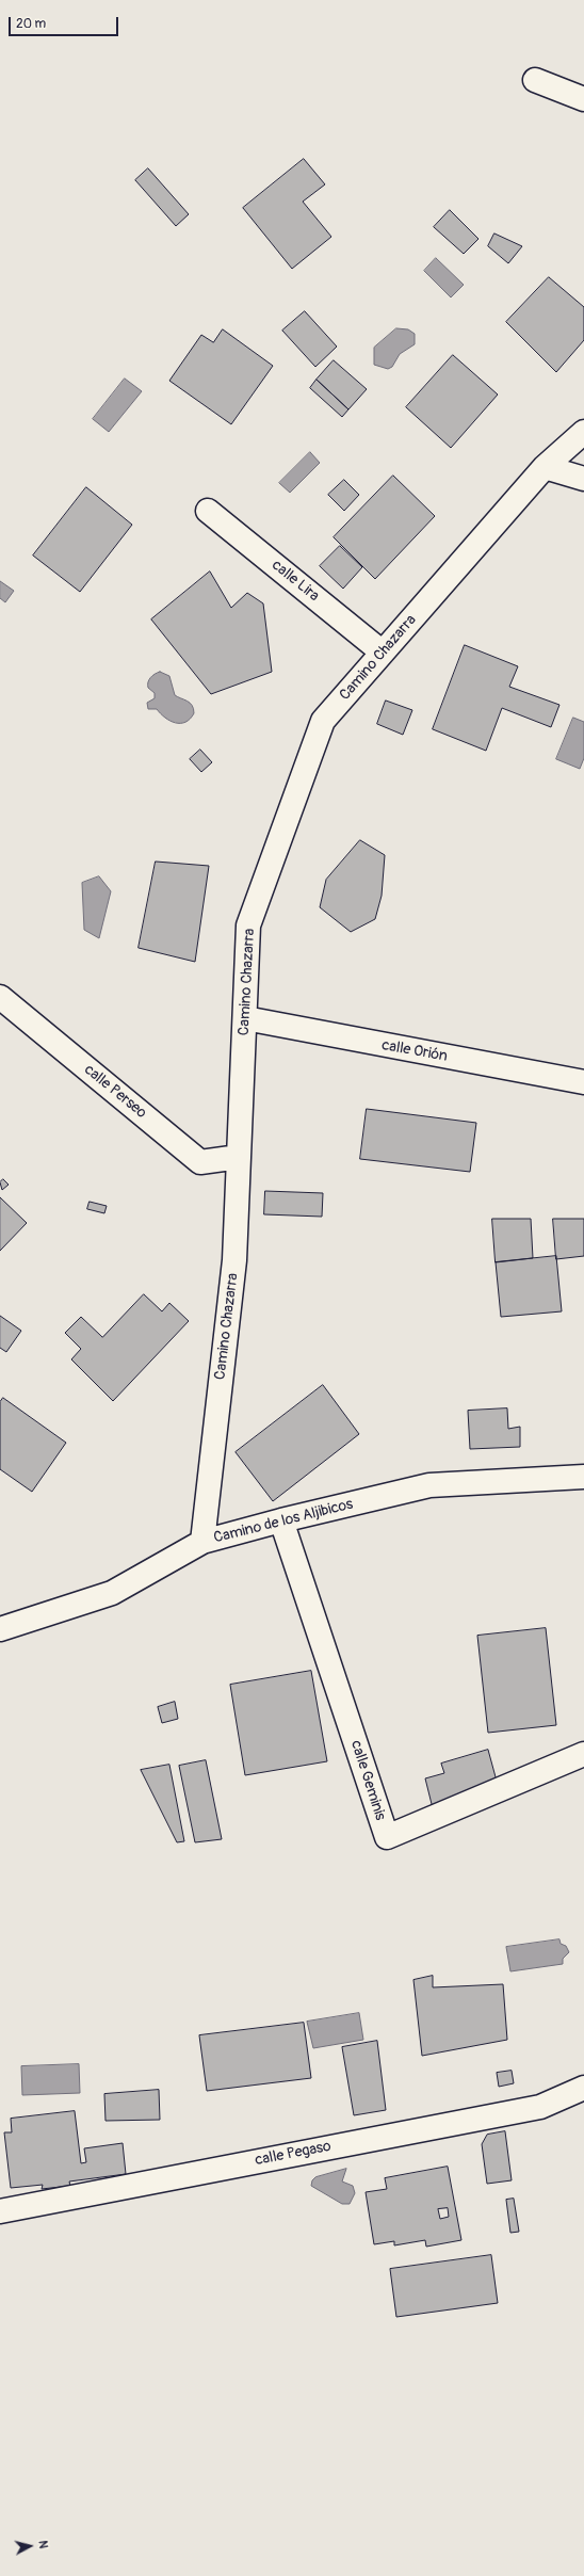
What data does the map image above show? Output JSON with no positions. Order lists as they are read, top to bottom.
{
  "streets": {
    "street": [
      "calle Lira",
      "Camino Chazarra",
      "calle Orión",
      "calle Perseo",
      "Camino de los Aljibicos",
      "calle Geminis",
      "calle Pegaso"
    ]
  },
  "crossings": [
    ["calle Lira", "Camino Chazarra"],
    ["Camino Chazarra", "calle Orión"],
    ["Camino Chazarra", "calle Perseo"],
    ["Camino Chazarra", "Camino de los Aljibicos"],
    ["Camino de los Aljibicos", "calle Geminis"]
  ],
  "scale_bar": "20 m",
  "north": "right"
}
